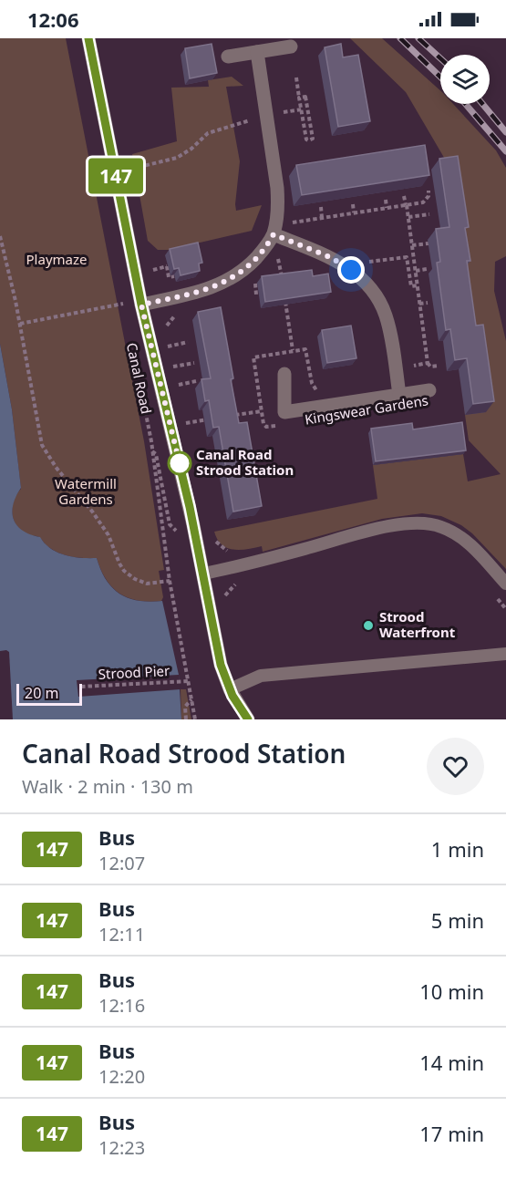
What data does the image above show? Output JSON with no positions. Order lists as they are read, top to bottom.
{
  "streets": {
    "street": ["Canal Road", "Kingswear Gardens"],
    "path": ["Strood Pier"]
  },
  "crossings": [
    ["Canal Road", "Strood Pier"]
  ],
  "parks": ["Playmaze", "Watermill Gardens"],
  "places": ["Canal Road Strood Station", "Strood Waterfront"],
  "lines": ["bus line 147"],
  "scale_bar": "20 m",
  "page": {
    "status": "12:06",
    "on_map": "147",
    "scale": "20 m",
    "heading": ["Canal Road Strood Station", "Walk · 2 min · 130 m"],
    "list": [
      {
        "mark": "147",
        "name": "Bus",
        "note": "12:07",
        "value": "1 min"
      },
      {
        "mark": "147",
        "name": "Bus",
        "note": "12:11",
        "value": "5 min"
      },
      {
        "mark": "147",
        "name": "Bus",
        "note": "12:16",
        "value": "10 min"
      },
      {
        "mark": "147",
        "name": "Bus",
        "note": "12:20",
        "value": "14 min"
      },
      {
        "mark": "147",
        "name": "Bus",
        "note": "12:23",
        "value": "17 min"
      }
    ]
  }
}
